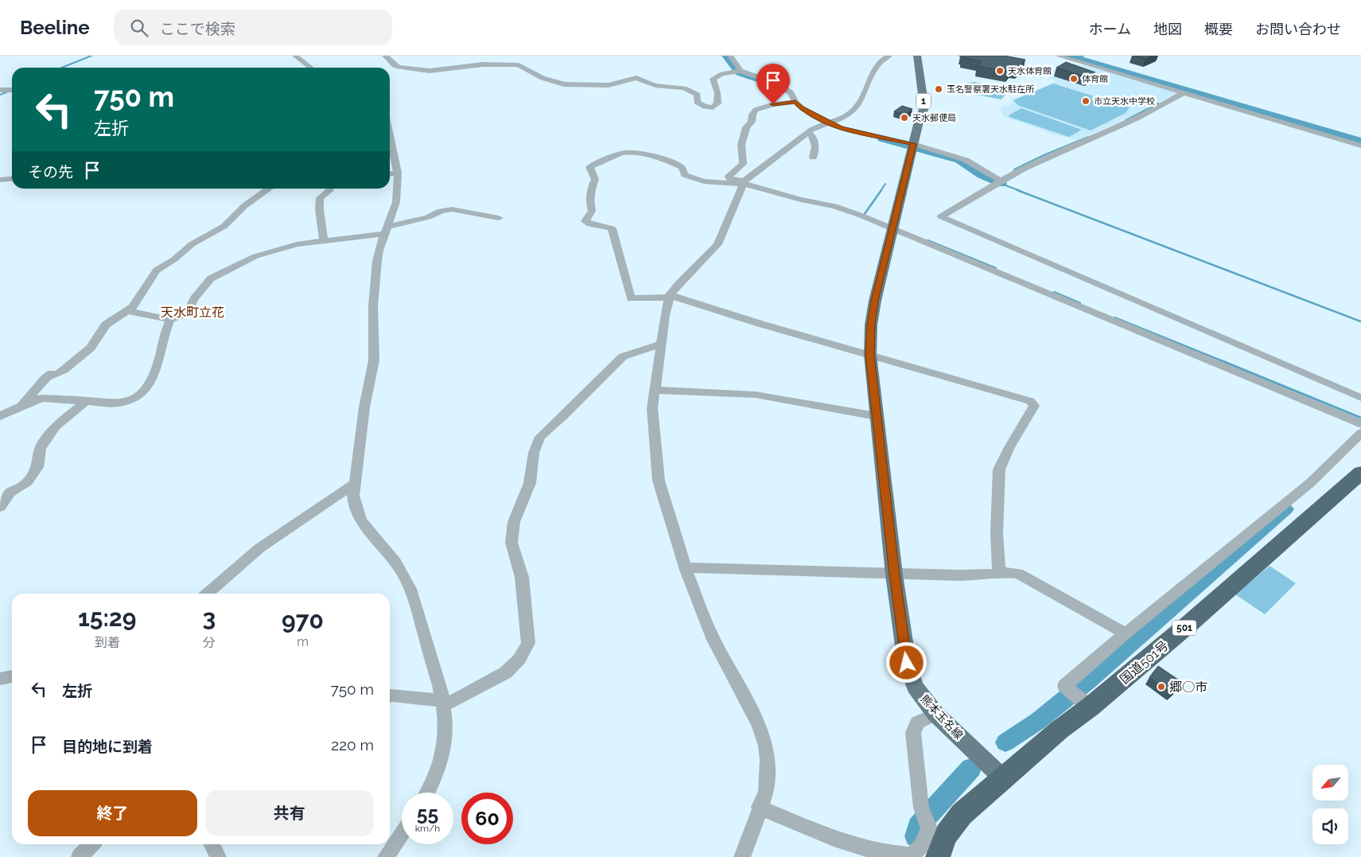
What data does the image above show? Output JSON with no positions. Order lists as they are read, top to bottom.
{
  "streets": {
    "highway": ["501", "国道501号"],
    "main road": ["1", "熊本玉名線"]
  },
  "crossings": [
    ["国道501号", "熊本玉名線"]
  ],
  "districts": ["天水町立花"],
  "places": [
    "天水体育館",
    "体育館",
    "玉名警察署天水駐在所",
    "市立天水中学校",
    "天水郵便局",
    "郷○市"
  ],
  "north": "bottom left",
  "page": {
    "header": "Beeline",
    "search": "ここで検索",
    "nav": [
      "ホーム",
      "地図",
      "概要",
      "お問い合わせ"
    ],
    "turn": ["750 m", "左折"],
    "then": "その先",
    "eta": [
      "15:29",
      "到着",
      "3",
      "分",
      "970",
      "m"
    ],
    "list": [
      {
        "name": "左折",
        "value": "750 m"
      },
      {
        "name": "目的地に到着",
        "value": "220 m"
      }
    ],
    "buttons": ["終了", "共有"],
    "speed": "55 km/h",
    "limit": "60"
  }
}
